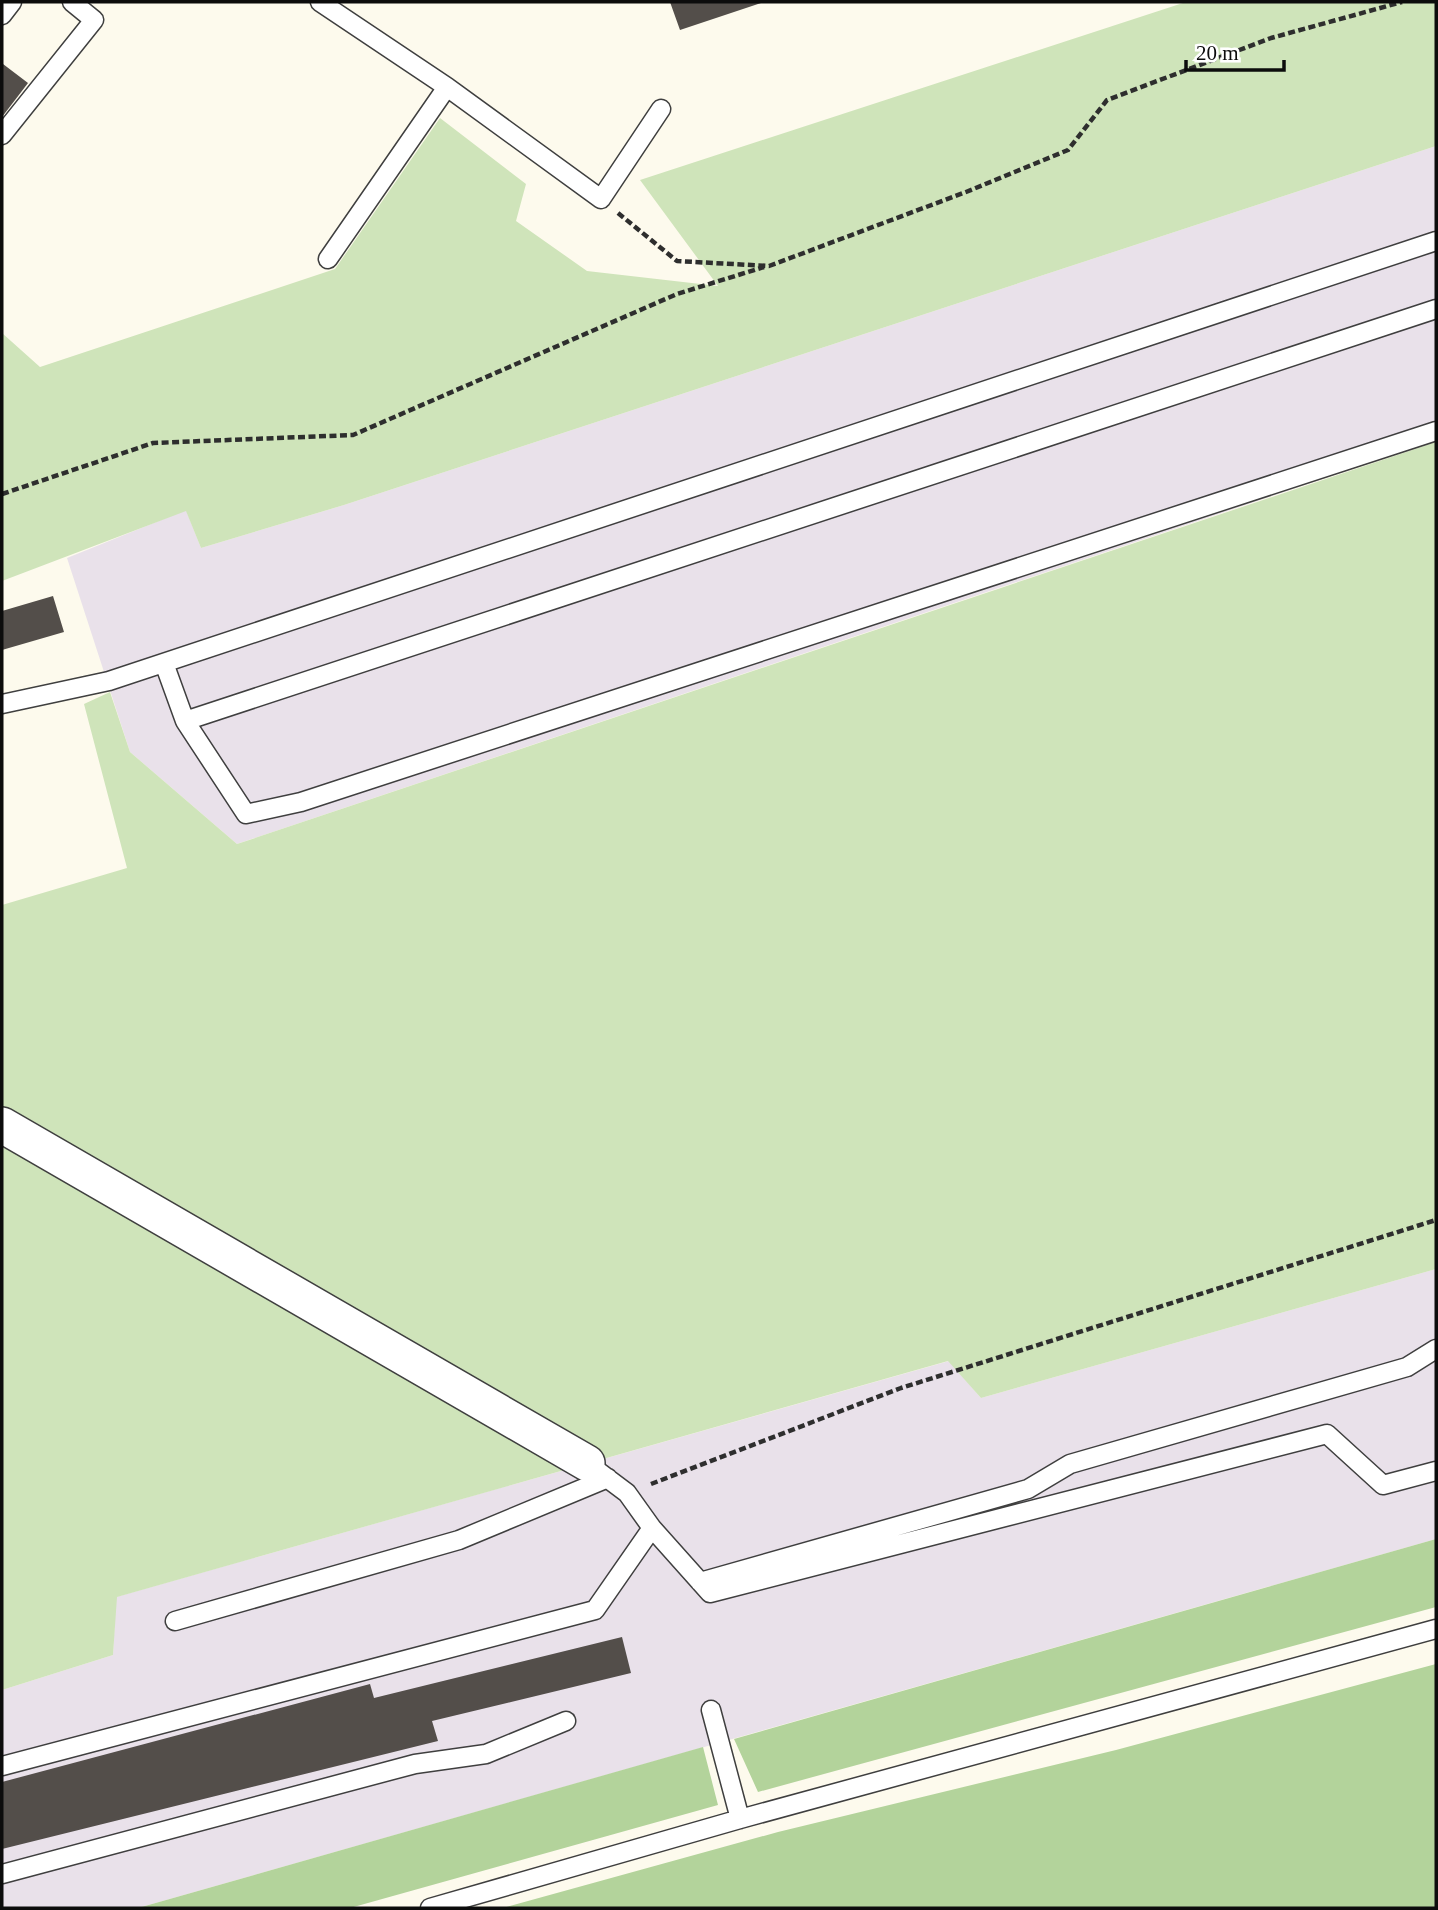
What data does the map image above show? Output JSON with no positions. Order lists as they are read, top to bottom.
{
  "scale_bar": "20 m"
}
